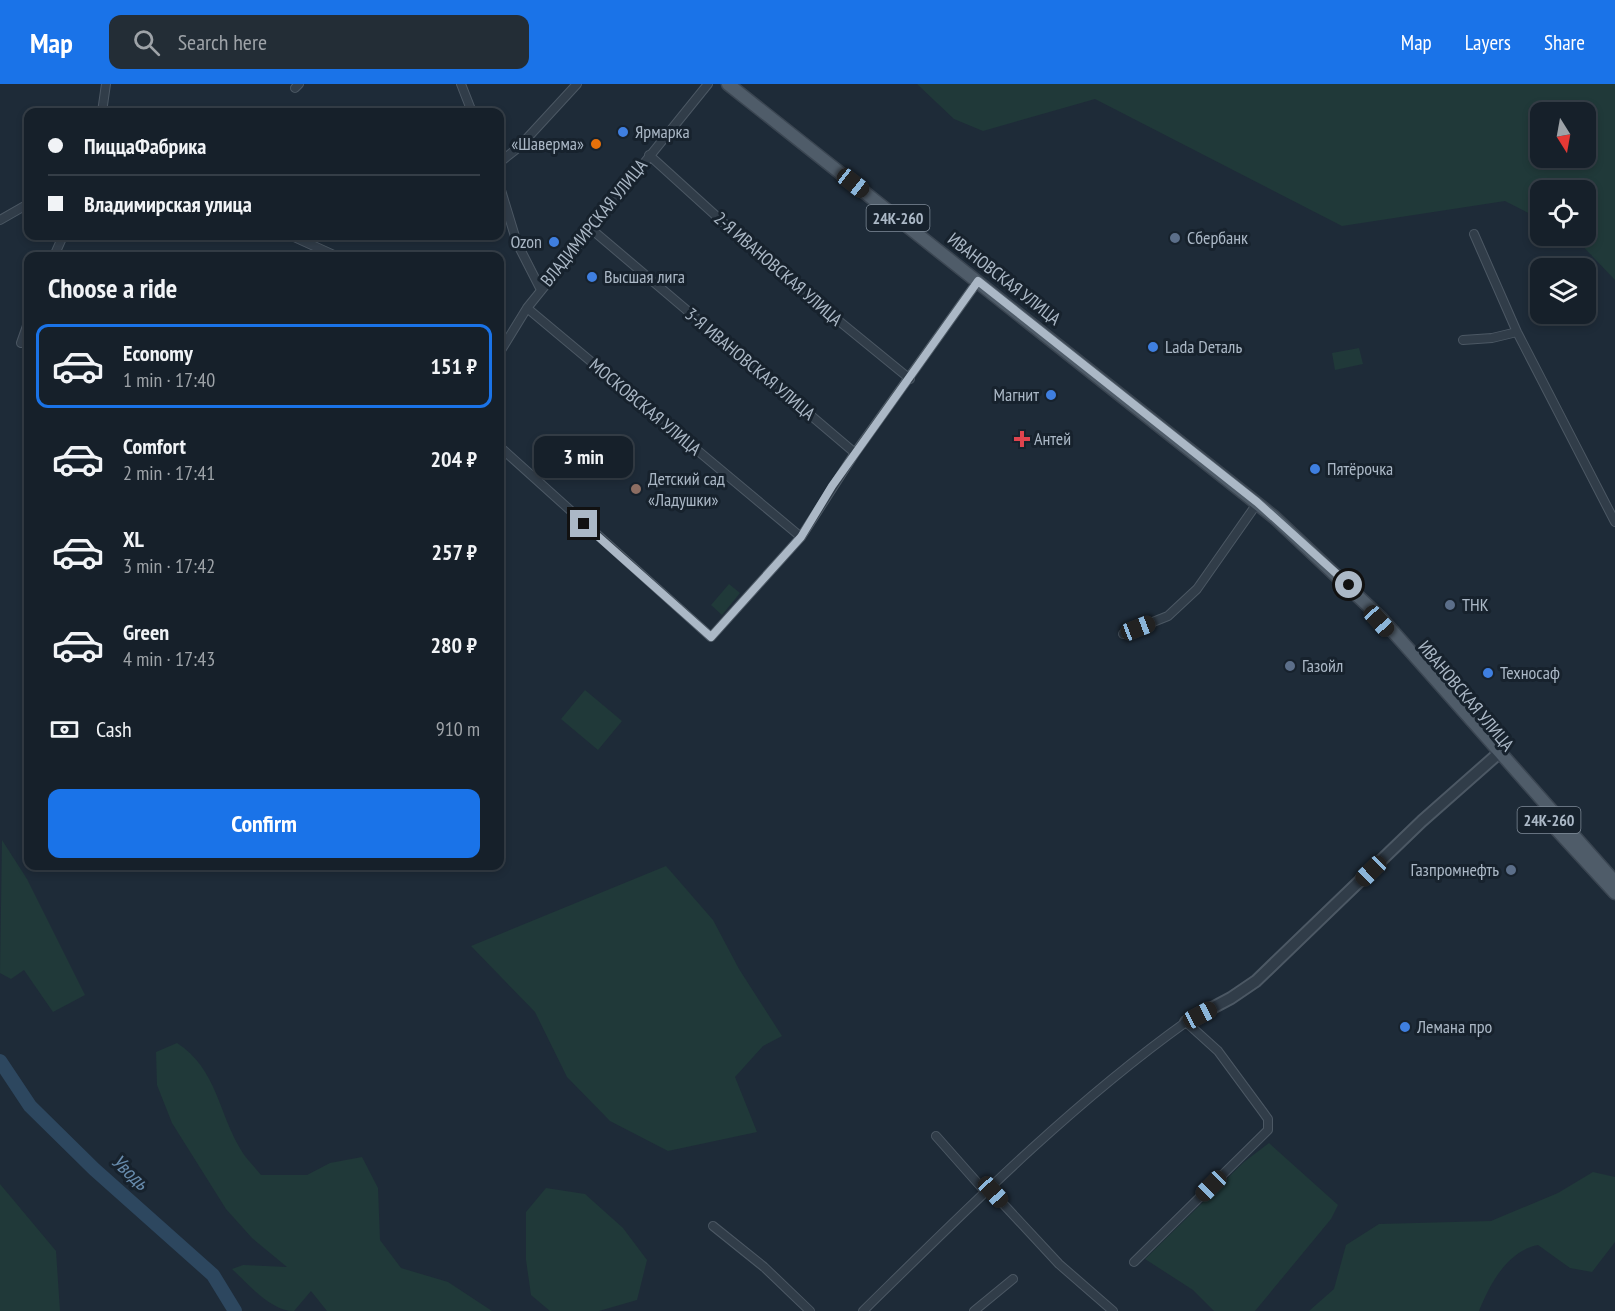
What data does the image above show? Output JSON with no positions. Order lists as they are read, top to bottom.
{
  "streets": {
    "main road": ["24К-260", "ИВАНОВСКАЯ УЛИЦА"],
    "street": [
      "ВЛАДИМИРСКАЯ УЛИЦА",
      "2-Я ИВАНОВСКАЯ УЛИЦА",
      "3-Я ИВАНОВСКАЯ УЛИЦА",
      "МОСКОВСКАЯ УЛИЦА"
    ]
  },
  "crossings": [
    ["ВЛАДИМИРСКАЯ УЛИЦА", "2-Я ИВАНОВСКАЯ УЛИЦА"],
    ["ВЛАДИМИРСКАЯ УЛИЦА", "3-Я ИВАНОВСКАЯ УЛИЦА"],
    ["ВЛАДИМИРСКАЯ УЛИЦА", "МОСКОВСКАЯ УЛИЦА"]
  ],
  "water": ["Уводь"],
  "places": {
    "other": [
      "Ярмарка",
      "«Шаверма»",
      "Сбербанк",
      "Ozon",
      "Высшая лига",
      "Lada Dеталь",
      "Магнит",
      "Пятёрочка",
      "Детский сад «Ладушки»",
      "ТНК",
      "Газойл",
      "Техносаф",
      "Газпромнефть",
      "Лемана про"
    ],
    "health": ["Антей"]
  },
  "north": "bottom",
  "page": {
    "header": "Map",
    "search": "Search here",
    "nav": ["Map", "Layers", "Share"],
    "banner": ["ПиццаФабрика", "Владимирская улица"],
    "heading": "Choose a ride",
    "list": [
      {
        "name": "Economy",
        "note": "1 min · 17:40",
        "value": "151 ₽"
      },
      {
        "name": "Comfort",
        "note": "2 min · 17:41",
        "value": "204 ₽"
      },
      {
        "name": "XL",
        "note": "3 min · 17:42",
        "value": "257 ₽"
      },
      {
        "name": "Green",
        "note": "4 min · 17:43",
        "value": "280 ₽"
      }
    ],
    "bubble": "3 min",
    "pay": ["Cash", "910 m"],
    "buttons": "Confirm"
  }
}
